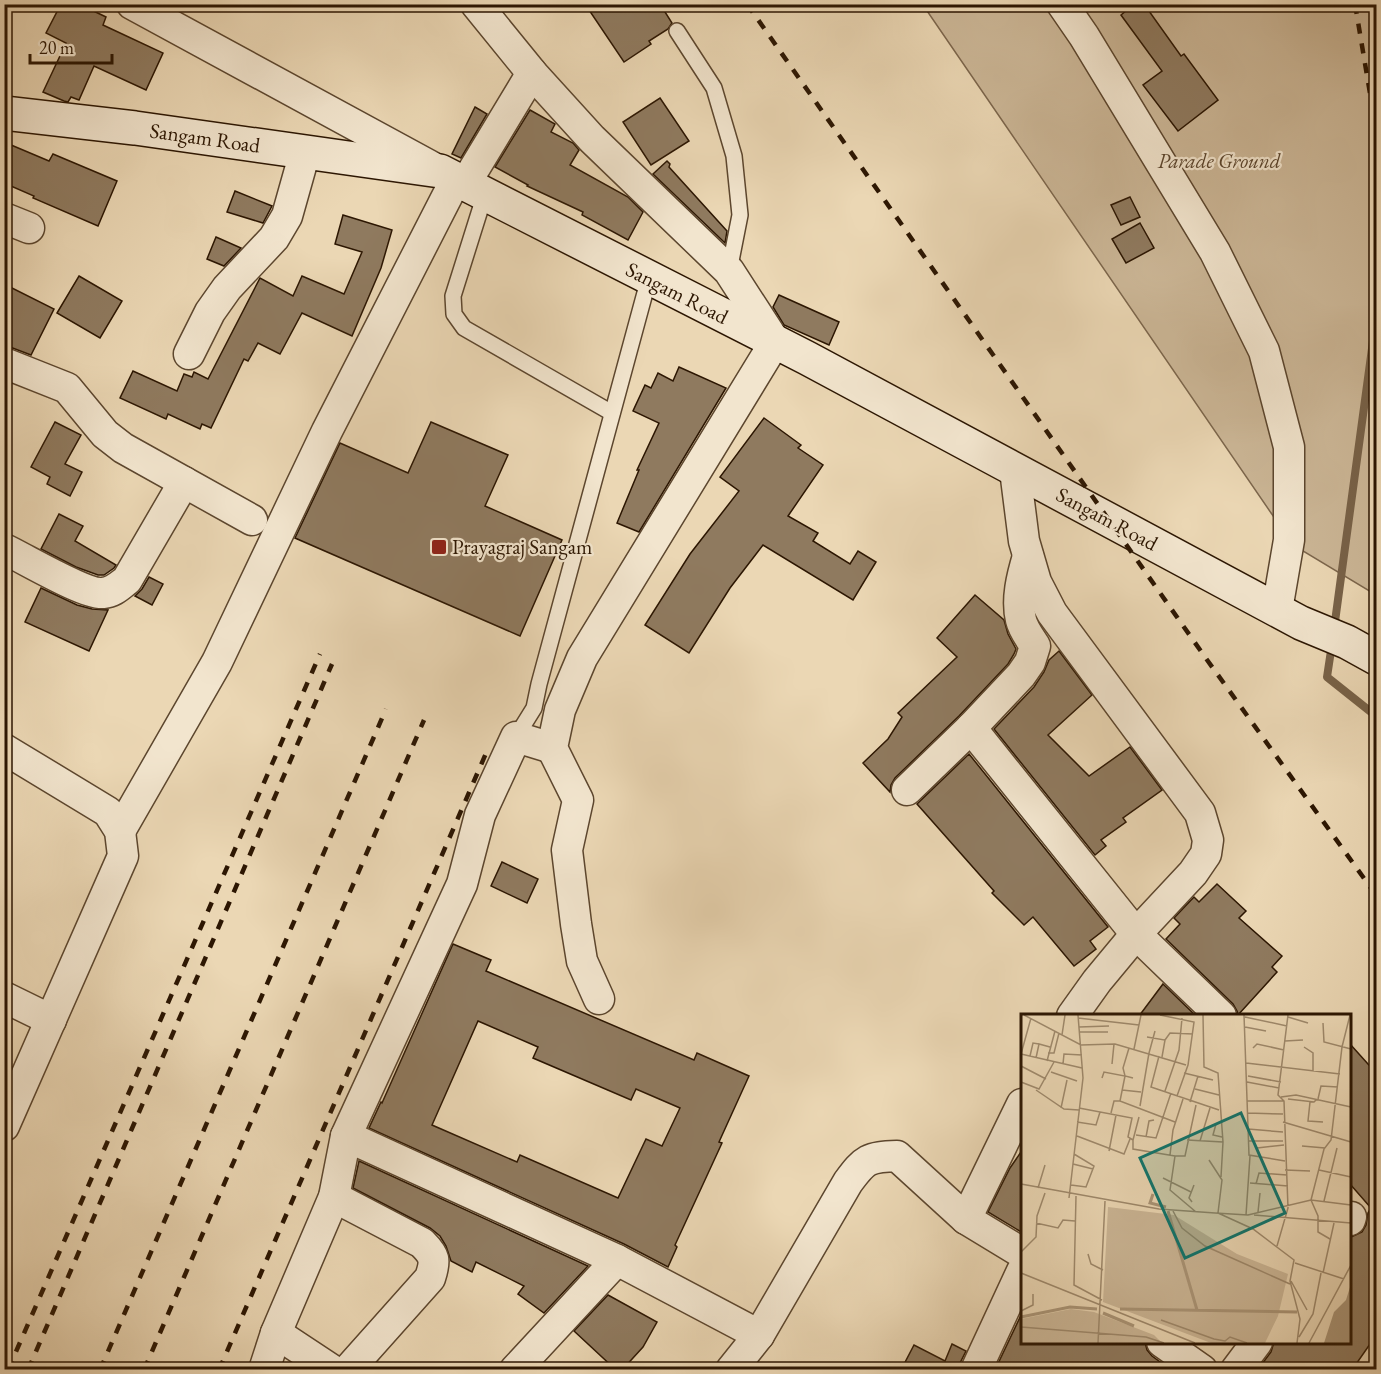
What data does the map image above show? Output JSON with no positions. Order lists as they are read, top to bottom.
{
  "streets": {
    "main road": ["Sangam Road"]
  },
  "parks": ["Parade Ground"],
  "places": {
    "transit": ["Prayagraj Sangam"]
  },
  "scale_bar": "20 m"
}
